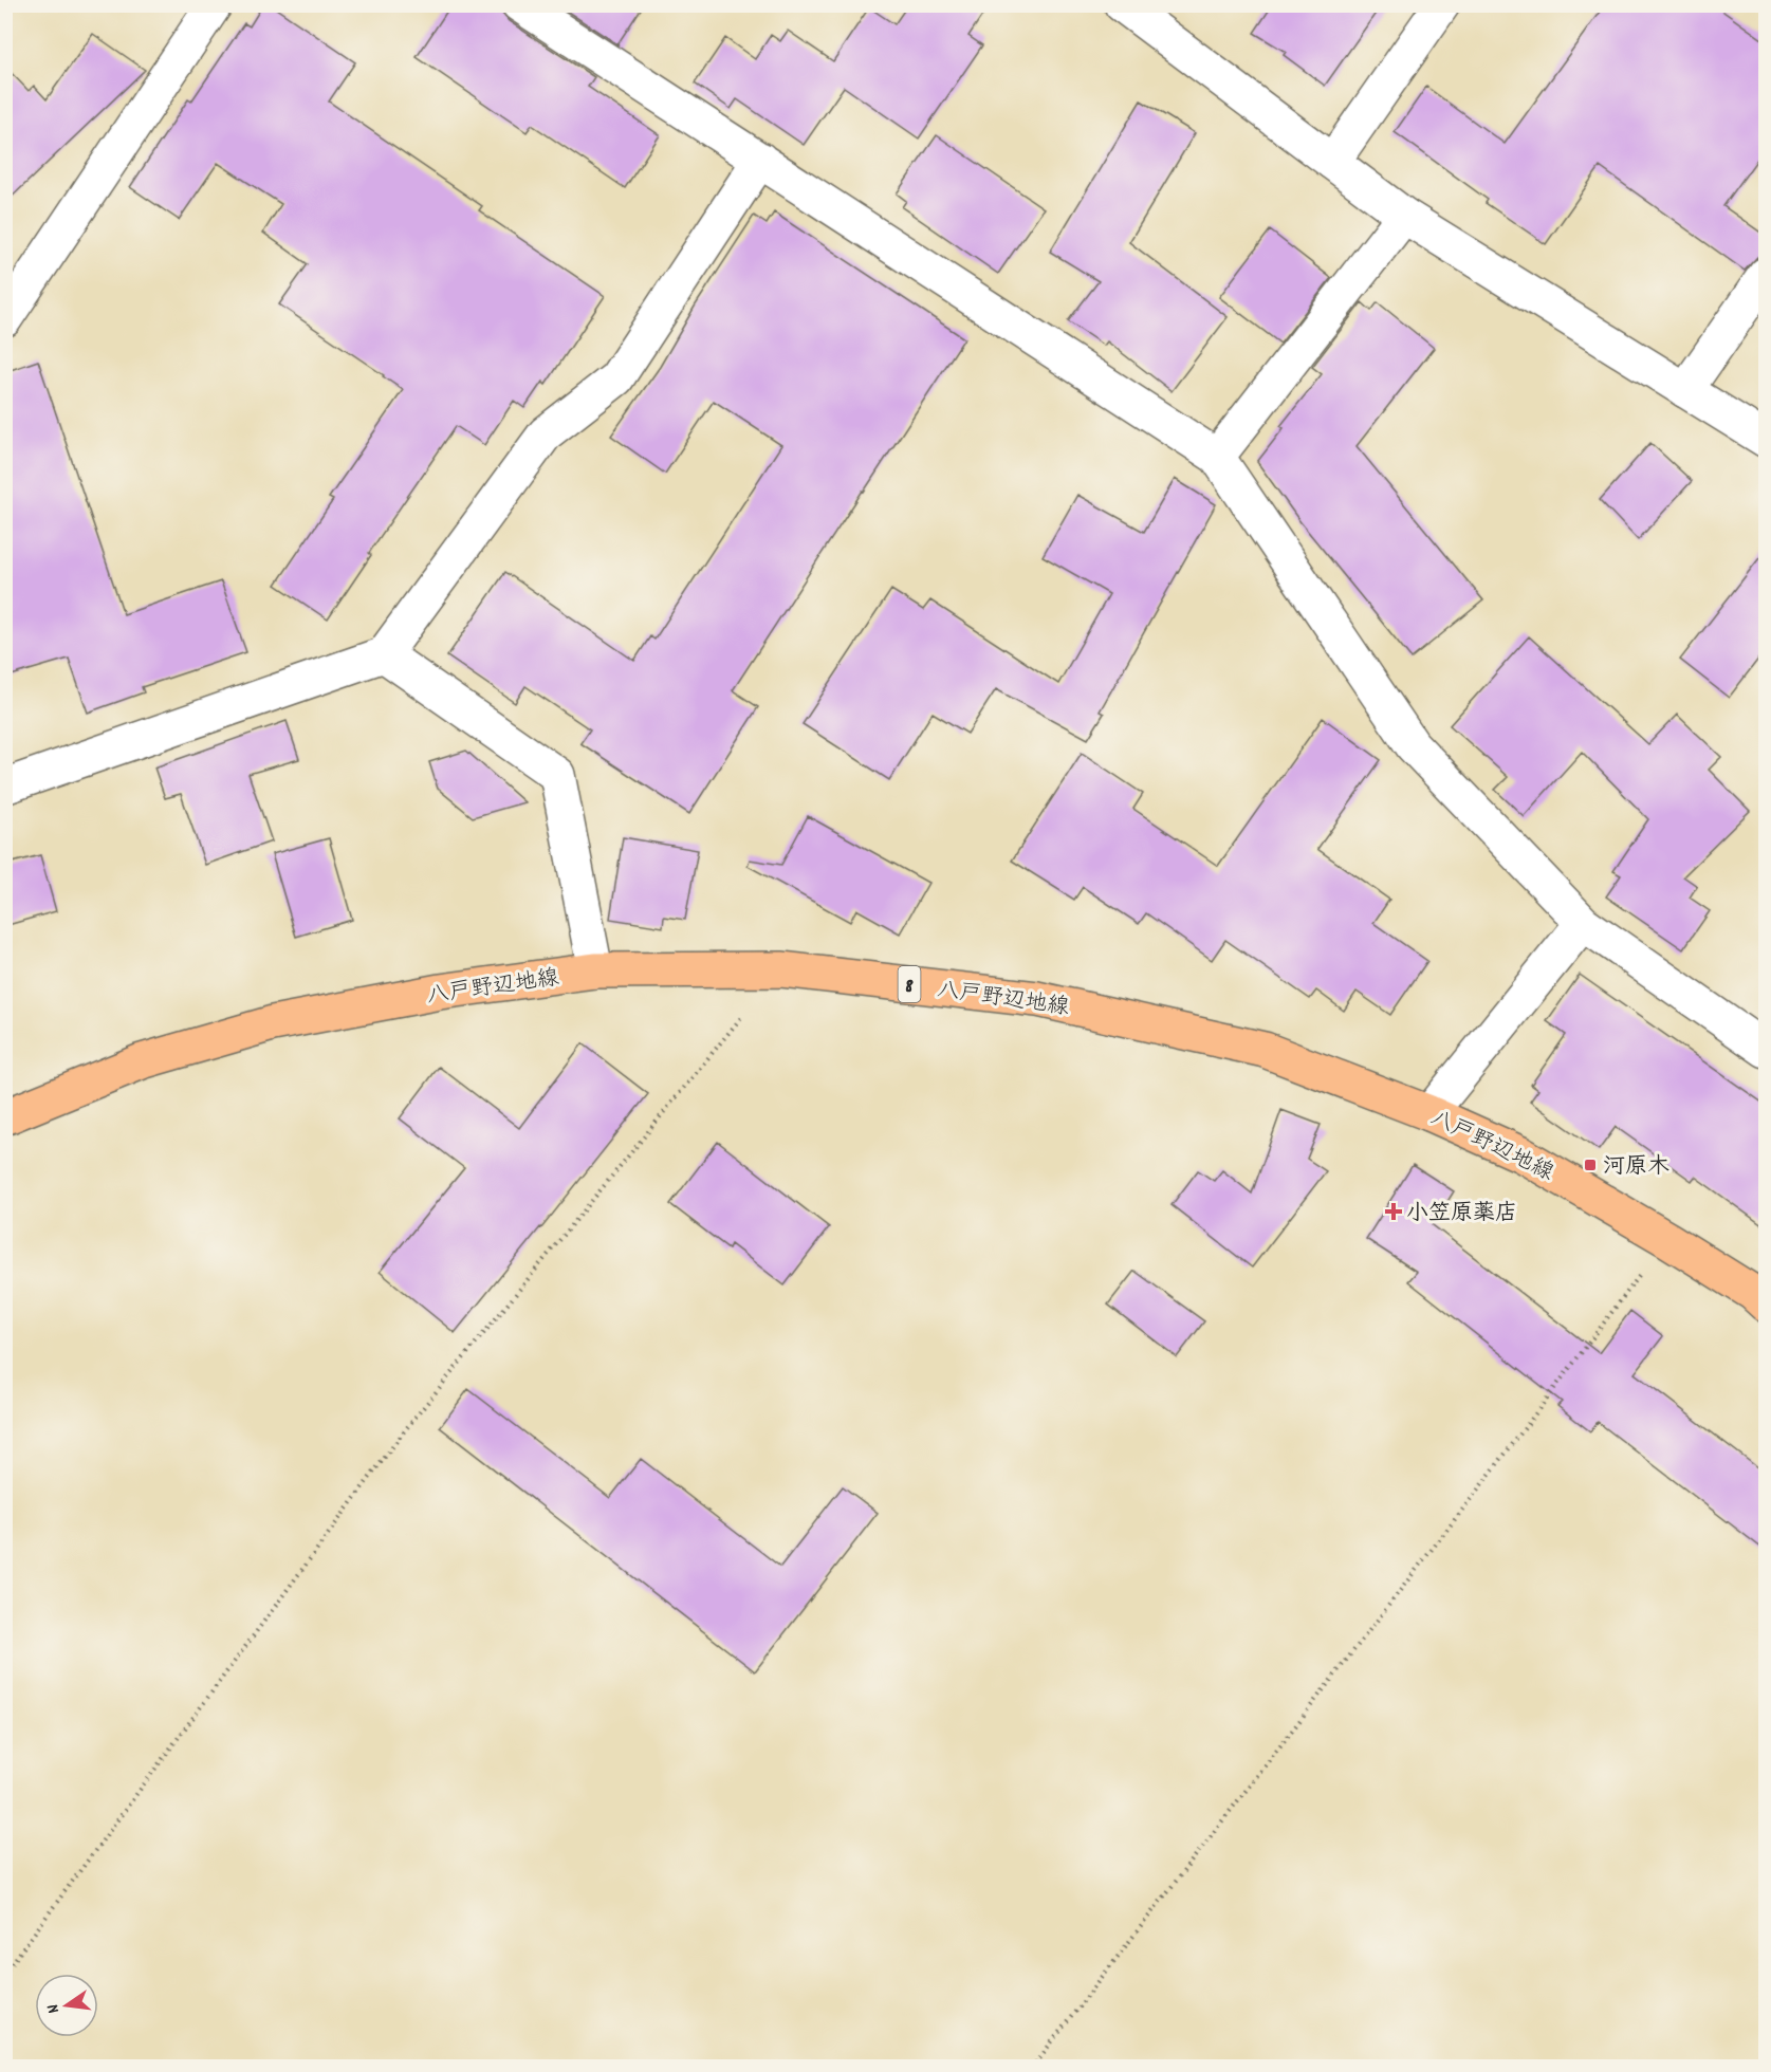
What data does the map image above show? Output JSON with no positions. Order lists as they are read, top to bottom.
{
  "streets": {
    "main road": ["8", "八戸野辺地線"]
  },
  "places": {
    "transit": ["河原木"],
    "health": ["小笠原薬店"]
  },
  "north": "left"
}
